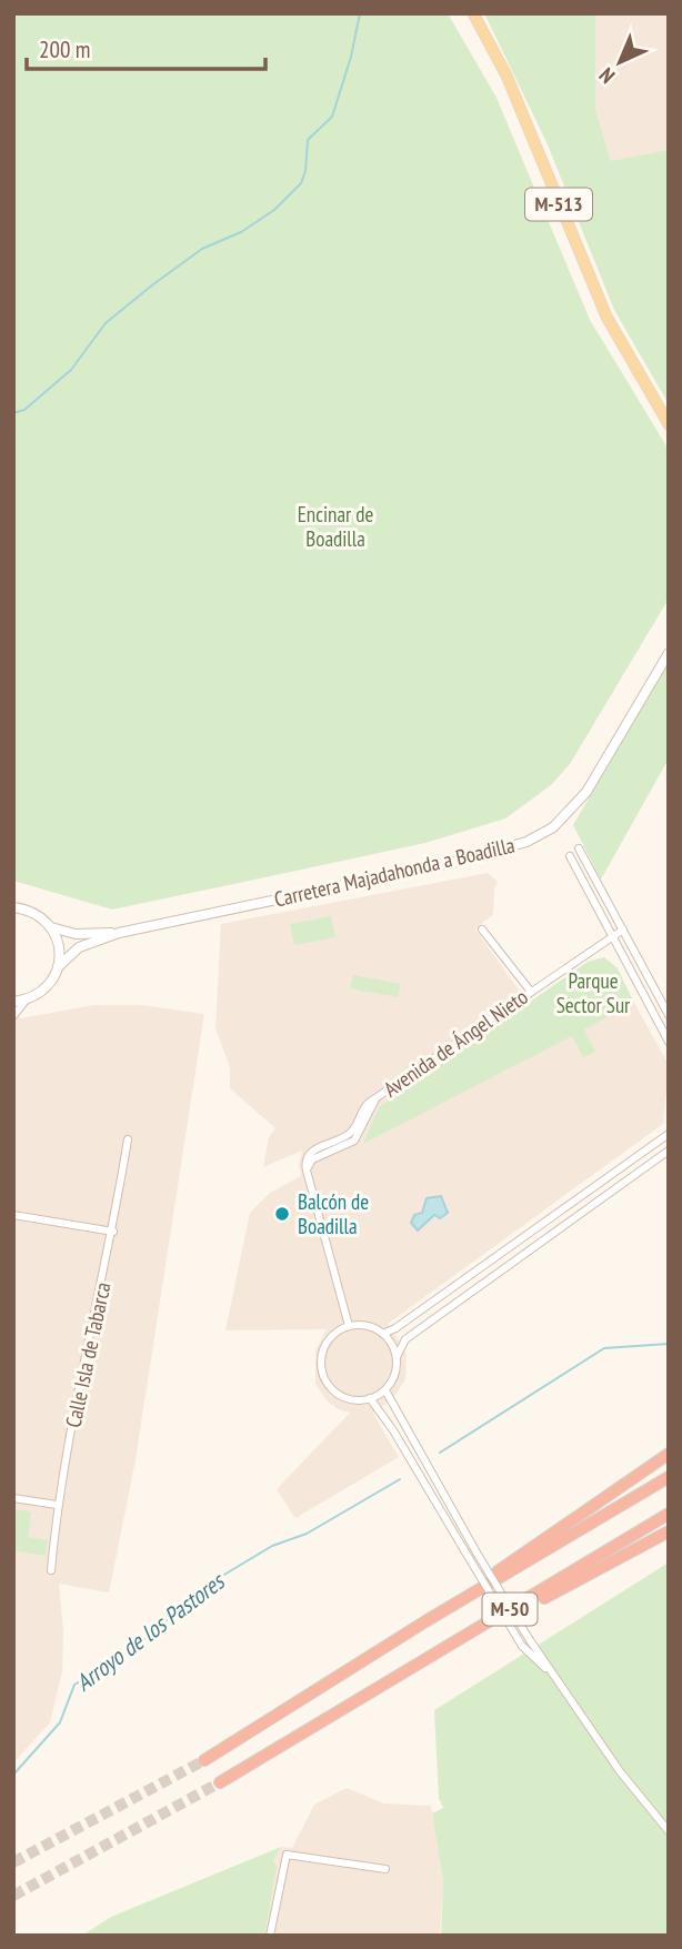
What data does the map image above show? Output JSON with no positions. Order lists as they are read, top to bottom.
{
  "streets": {
    "highway": ["M-50"],
    "main road": ["M-513"],
    "street": ["Carretera Majadahonda a Boadilla", "Avenida de Ángel Nieto", "Calle Isla de Tabarca"]
  },
  "water": ["Arroyo de los Pastores"],
  "parks": ["Encinar de Boadilla", "Parque Sector Sur"],
  "places": ["Balcón de Boadilla"],
  "scale_bar": "200 m",
  "north": "bottom left"
}
